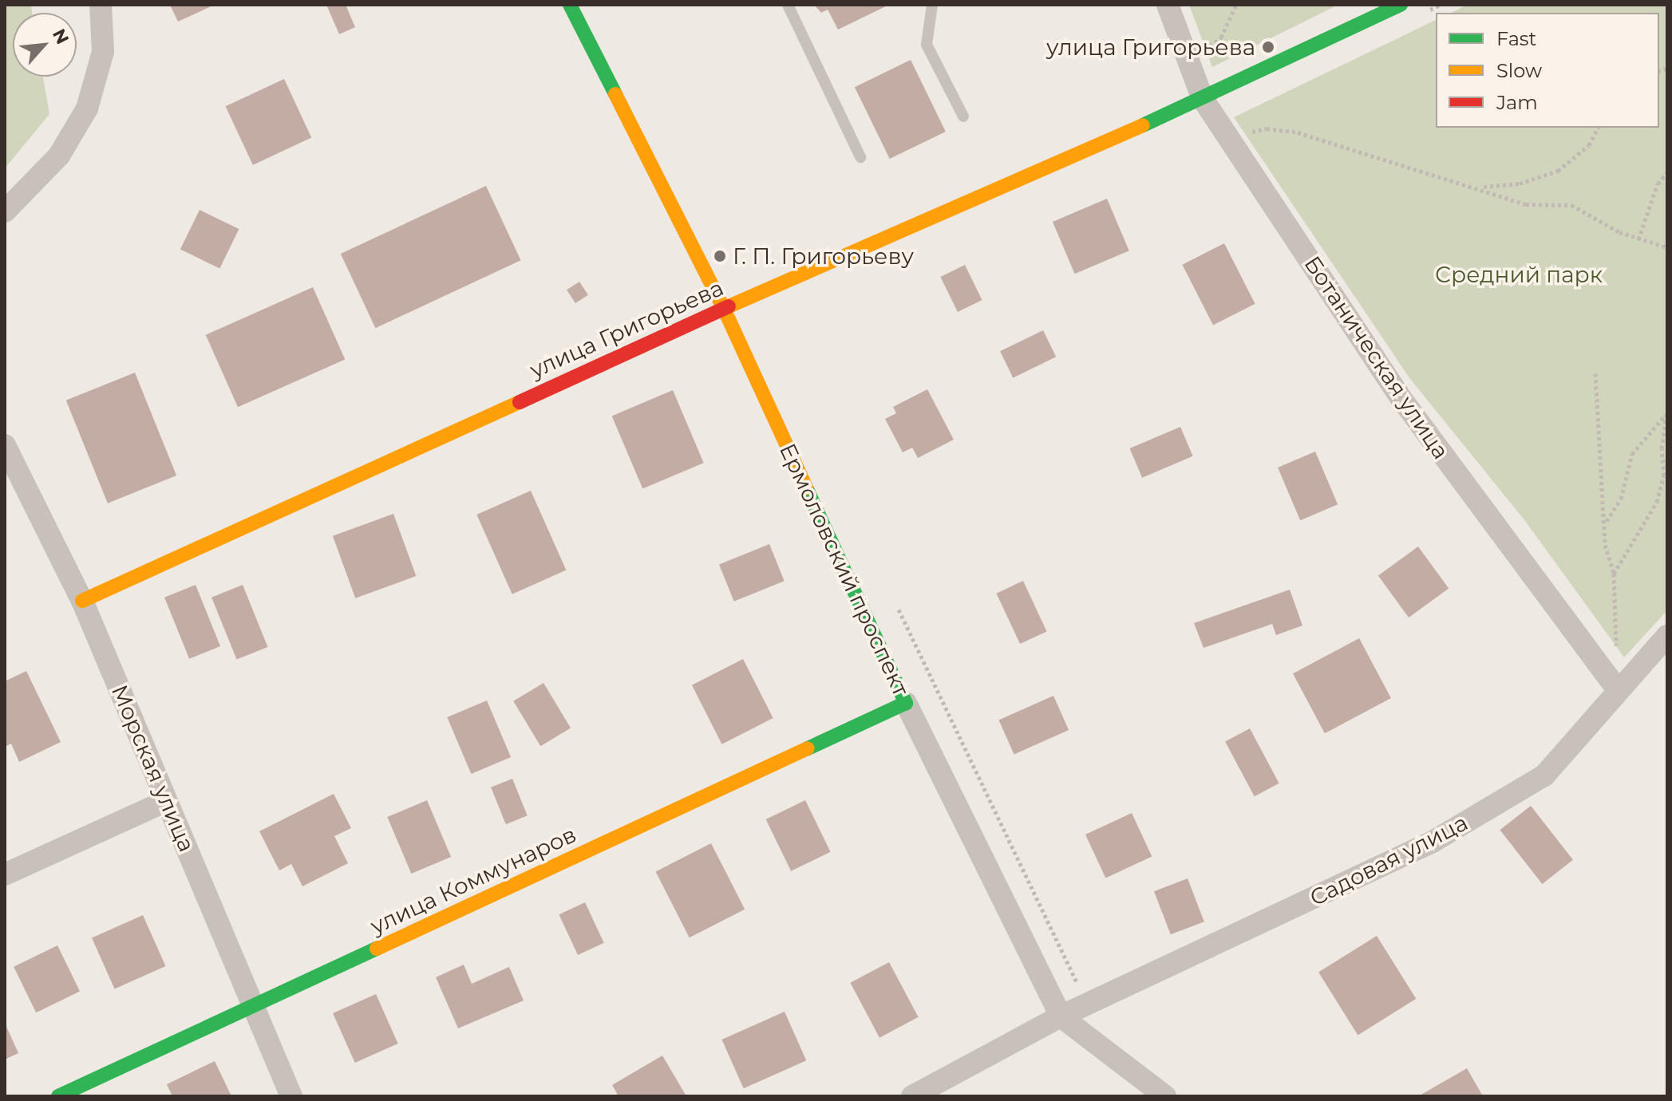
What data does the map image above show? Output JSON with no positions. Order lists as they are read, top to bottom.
{
  "streets": {
    "street": [
      "улица Григорьева",
      "Ботаническая улица",
      "Ермоловский проспект",
      "Морская улица",
      "Садовая улица",
      "улица Коммунаров"
    ]
  },
  "crossings": [
    ["улица Григорьева", "Ботаническая улица"],
    ["улица Григорьева", "Ермоловский проспект"],
    ["улица Григорьева", "Морская улица"],
    ["Ботаническая улица", "Садовая улица"],
    ["Ермоловский проспект", "Садовая улица"],
    ["Ермоловский проспект", "улица Коммунаров"],
    ["Морская улица", "улица Коммунаров"]
  ],
  "parks": ["Средний парк"],
  "places": ["улица Григорьева", "Г. П. Григорьеву"],
  "legend": ["Fast", "Slow", "Jam"],
  "north": "top right"
}
